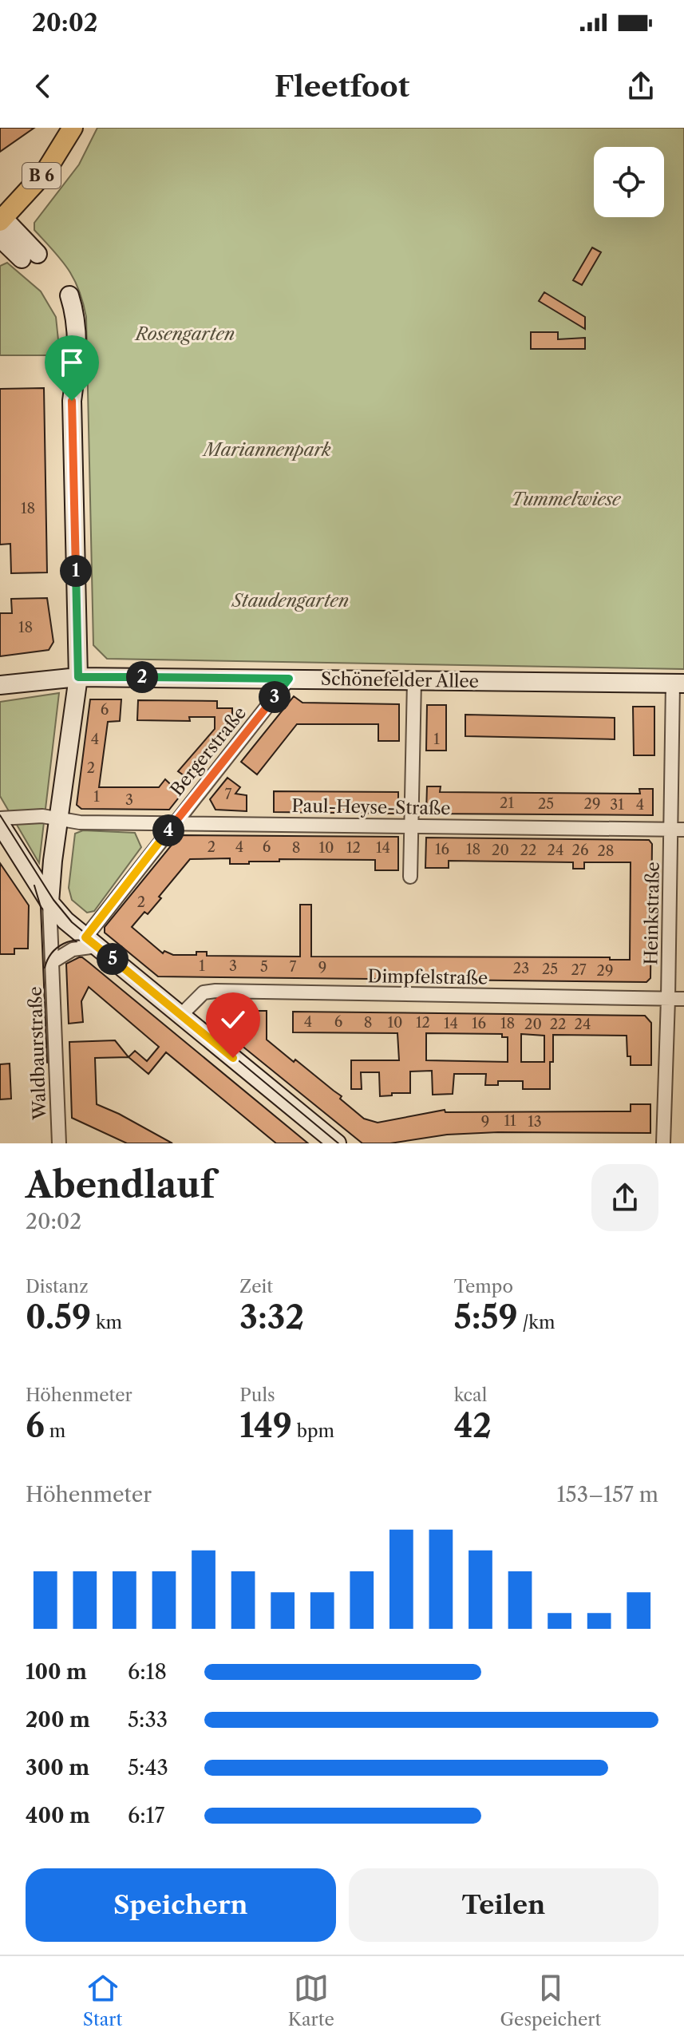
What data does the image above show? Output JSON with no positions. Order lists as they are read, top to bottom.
{
  "streets": {
    "main road": ["B 6", "Schönefelder Allee"],
    "street": [
      "Bergerstraße",
      "Paul-Heyse-Straße",
      "Heinkstraße",
      "Dimpfelstraße",
      "Waldbaurstraße"
    ]
  },
  "crossings": [
    ["Schönefelder Allee", "Bergerstraße"],
    ["Schönefelder Allee", "Heinkstraße"],
    ["Bergerstraße", "Paul-Heyse-Straße"],
    ["Bergerstraße", "Waldbaurstraße"],
    ["Paul-Heyse-Straße", "Heinkstraße"],
    ["Heinkstraße", "Dimpfelstraße"]
  ],
  "parks": [
    "Rosengarten",
    "Mariannenpark",
    "Tummelwiese",
    "Staudengarten"
  ],
  "house_numbers": [
    "18",
    "18",
    "6",
    "4",
    "1",
    "2",
    "7",
    "1",
    "3",
    "21",
    "25",
    "29",
    "31",
    "4",
    "2",
    "4",
    "6",
    "8",
    "10",
    "12",
    "14",
    "16",
    "18",
    "20",
    "22",
    "24",
    "26",
    "28",
    "2",
    "1",
    "3",
    "5",
    "7",
    "9",
    "23",
    "25",
    "27",
    "29",
    "4",
    "6",
    "8",
    "10",
    "12",
    "14",
    "16",
    "18",
    "20",
    "22",
    "24",
    "11",
    "9",
    "13"
  ],
  "page": {
    "status": "20:02",
    "header": "Fleetfoot",
    "pins": [
      "1",
      "2",
      "3",
      "4",
      "5"
    ],
    "heading": ["Abendlauf", "20:02"],
    "stats": [
      ["Distanz", "0.59 km"],
      ["Zeit", "3:32"],
      ["Tempo", "5:59 /km"],
      ["Höhenmeter", "6 m"],
      ["Puls", "149 bpm"],
      ["kcal", "42"]
    ],
    "chart": ["Höhenmeter", "153–157 m"],
    "list": [
      {
        "name": "100 m",
        "note": "6:18"
      },
      {
        "name": "200 m",
        "note": "5:33"
      },
      {
        "name": "300 m",
        "note": "5:43"
      },
      {
        "name": "400 m",
        "note": "6:17"
      }
    ],
    "buttons": ["Speichern", "Teilen"],
    "tabs": ["Start", "Karte", "Gespeichert"]
  }
}
